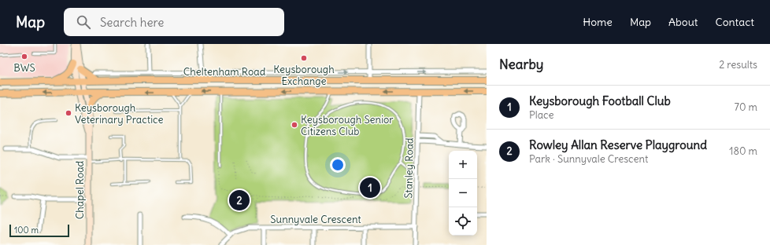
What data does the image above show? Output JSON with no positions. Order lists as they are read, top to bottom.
{
  "streets": {
    "main road": ["Cheltenham Road", "Chapel Road"],
    "street": ["Stanley Road", "Sunnyvale Crescent"]
  },
  "crossings": [
    ["Cheltenham Road", "Stanley Road"],
    ["Cheltenham Road", "Chapel Road"],
    ["Stanley Road", "Sunnyvale Crescent"]
  ],
  "places": [
    "BWS",
    "Keysborough Exchange",
    "Keysborough Veterinary Practice",
    "Keysborough Senior Citizens Club"
  ],
  "scale_bar": "100 m",
  "page": {
    "header": "Map",
    "search": "Search here",
    "nav": [
      "Home",
      "Map",
      "About",
      "Contact"
    ],
    "heading": ["Nearby", "2 results"],
    "list": [
      {
        "mark": "1",
        "name": "Keysborough Football Club",
        "note": "Place",
        "value": "70 m"
      },
      {
        "mark": "2",
        "name": "Rowley Allan Reserve Playground",
        "note": "Park · Sunnyvale Crescent",
        "value": "180 m"
      }
    ],
    "map_buttons": ["+", "−"],
    "pins": ["1", "2"],
    "scale": "100 m"
  }
}
